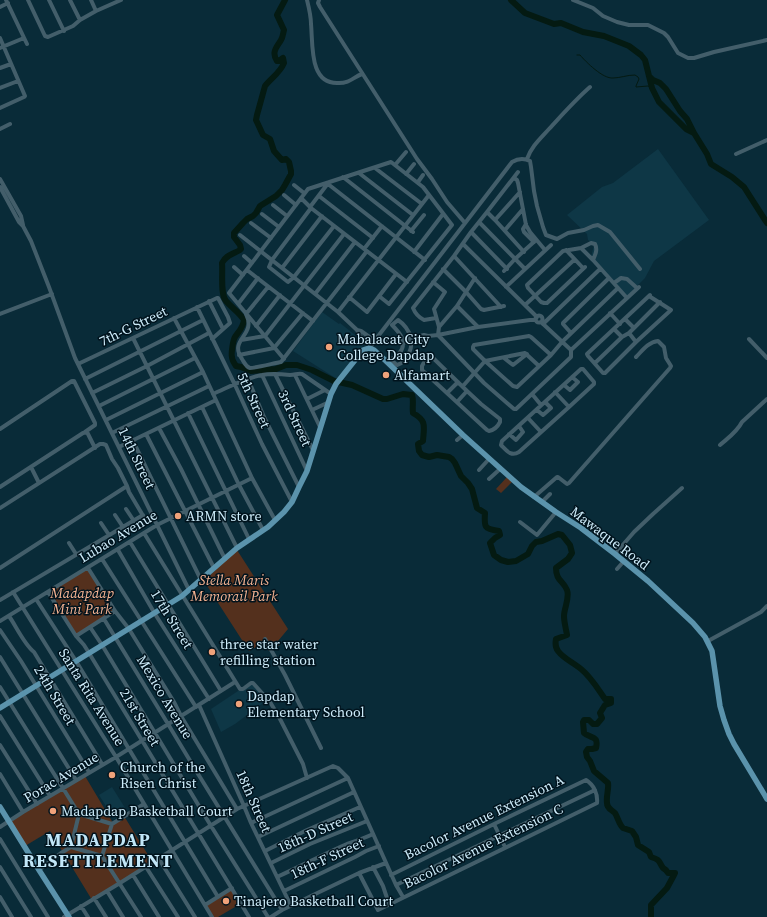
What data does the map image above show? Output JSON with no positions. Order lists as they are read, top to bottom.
{
  "streets": {
    "main road": ["Mawaque Road"],
    "street": [
      "7th-G Street",
      "5th Street",
      "3rd Street",
      "14th Street",
      "Lubao Avenue",
      "17th Street",
      "24th Street",
      "Santa Rita Avenue",
      "Mexico Avenue",
      "21st Street",
      "Porac Avenue",
      "18th Street",
      "Bacolor Avenue Extension A",
      "18th-D Street",
      "Bacolor Avenue Extension C",
      "18th-F Street"
    ]
  },
  "crossings": [
    ["7th-G Street", "5th Street"],
    ["7th-G Street", "14th Street"],
    ["14th Street", "Lubao Avenue"],
    ["Lubao Avenue", "17th Street"],
    ["Lubao Avenue", "Santa Rita Avenue"],
    ["Lubao Avenue", "21st Street"],
    ["Lubao Avenue", "18th Street"],
    ["17th Street", "Porac Avenue"],
    ["24th Street", "Porac Avenue"],
    ["Santa Rita Avenue", "Porac Avenue"],
    ["Mexico Avenue", "Porac Avenue"],
    ["21st Street", "Porac Avenue"],
    ["Porac Avenue", "18th Street"],
    ["18th Street", "18th-D Street"],
    ["18th Street", "18th-F Street"],
    ["Bacolor Avenue Extension A", "Bacolor Avenue Extension C"]
  ],
  "districts": ["MADAPDAP RESETTLEMENT"],
  "parks": ["Stella Maris Memorail Park", "Madapdap Mini Park"],
  "places": [
    "Mabalacat City College Dapdap",
    "Alfamart",
    "ARMN store",
    "three star water refilling station",
    "Dapdap Elementary School",
    "Church of the Risen Christ",
    "Madapdap Basketball Court",
    "Tinajero Basketball Court"
  ]
}
